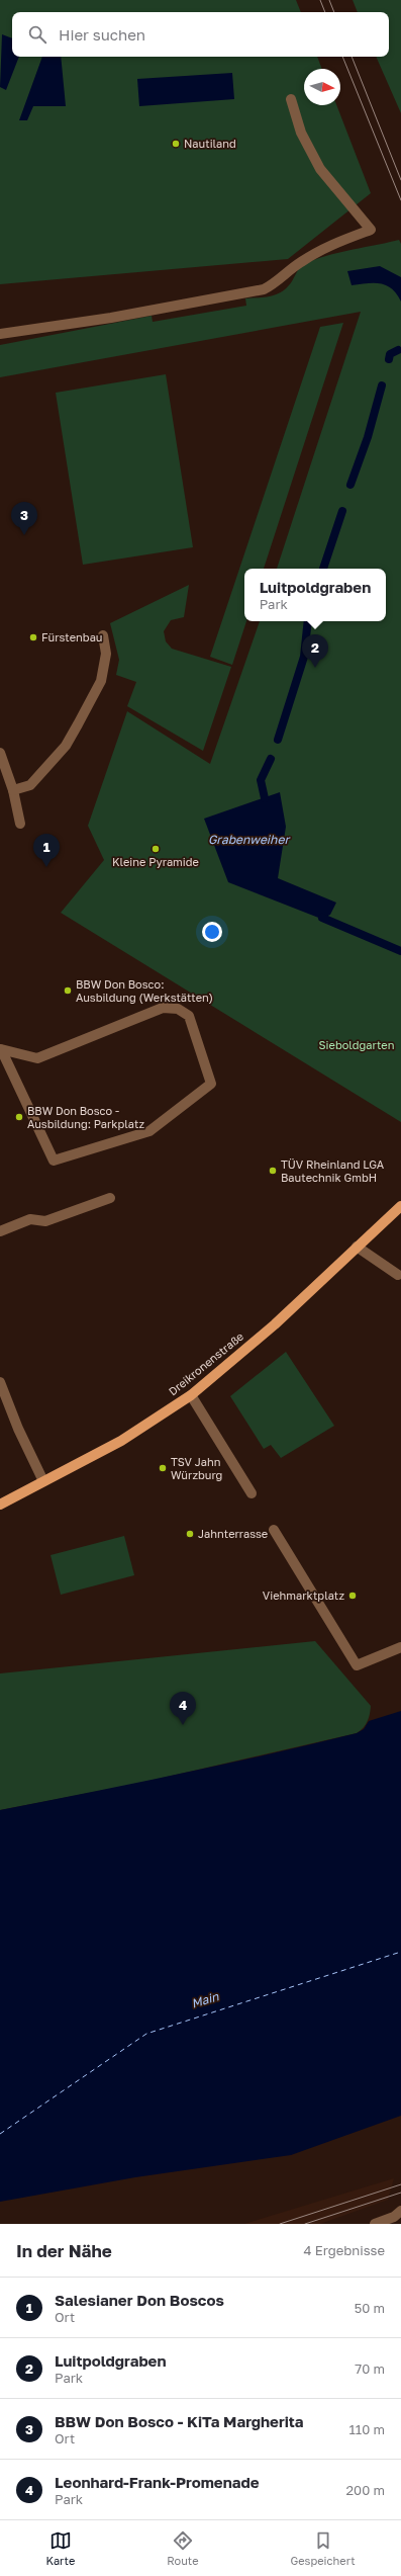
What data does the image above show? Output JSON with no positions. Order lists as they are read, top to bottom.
{
  "streets": {
    "main road": ["Dreikronenstraße"]
  },
  "water": ["Grabenweiher", "Main"],
  "parks": ["Sieboldgarten"],
  "places": [
    "Nautiland",
    "Fürstenbau",
    "Kleine Pyramide",
    "BBW Don Bosco: Ausbildung (Werkstätten)",
    "BBW Don Bosco - Ausbildung: Parkplatz",
    "TÜV Rheinland LGA Bautechnik GmbH",
    "TSV Jahn Würzburg",
    "Jahnterrasse",
    "Viehmarktplatz"
  ],
  "north": "right",
  "page": {
    "search": "Hier suchen",
    "pins": [
      "3",
      "2",
      "1",
      "4"
    ],
    "popup": ["Luitpoldgraben", "Park"],
    "heading": ["In der Nähe", "4 Ergebnisse"],
    "list": [
      {
        "mark": "1",
        "name": "Salesianer Don Boscos",
        "note": "Ort",
        "value": "50 m"
      },
      {
        "mark": "2",
        "name": "Luitpoldgraben",
        "note": "Park",
        "value": "70 m"
      },
      {
        "mark": "3",
        "name": "BBW Don Bosco - KiTa Margherita",
        "note": "Ort",
        "value": "110 m"
      },
      {
        "mark": "4",
        "name": "Leonhard-Frank-Promenade",
        "note": "Park",
        "value": "200 m"
      }
    ],
    "nav": ["Karte", "Route", "Gespeichert"]
  }
}
